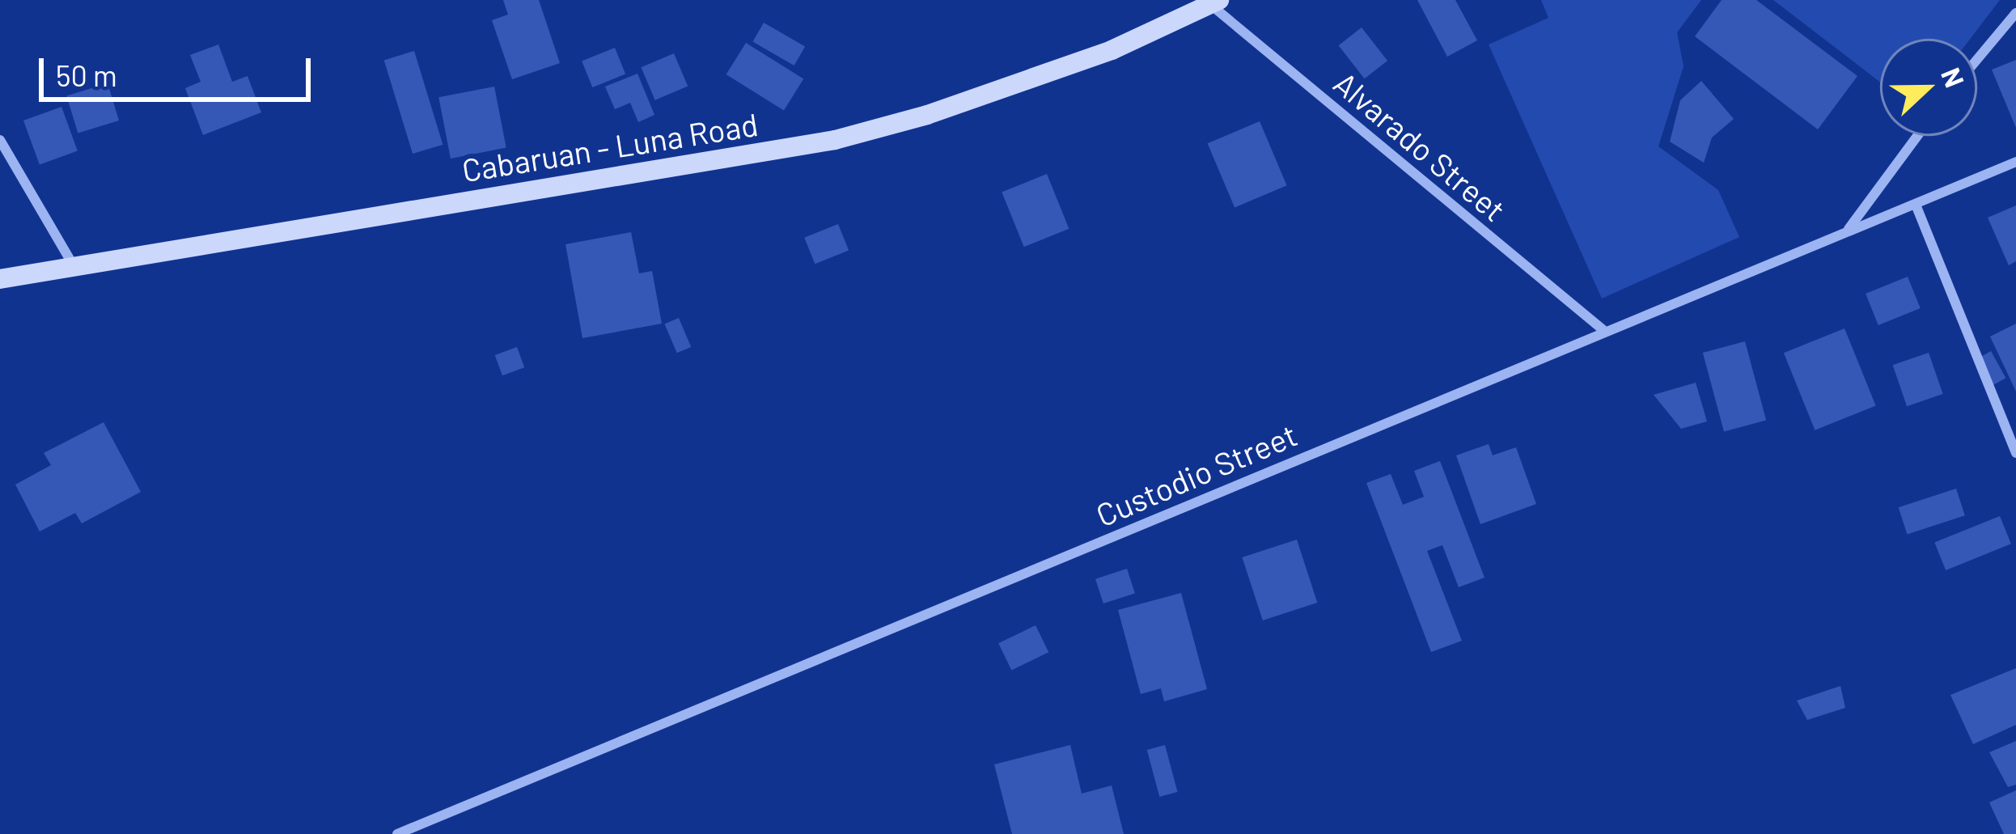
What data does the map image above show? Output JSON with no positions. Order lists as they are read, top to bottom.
{
  "streets": {
    "main road": ["Cabaruan - Luna Road"],
    "street": ["Alvarado Street", "Custodio Street"]
  },
  "crossings": [
    ["Alvarado Street", "Cabaruan - Luna Road"],
    ["Alvarado Street", "Custodio Street"]
  ],
  "scale_bar": "50 m",
  "north": "right"
}
